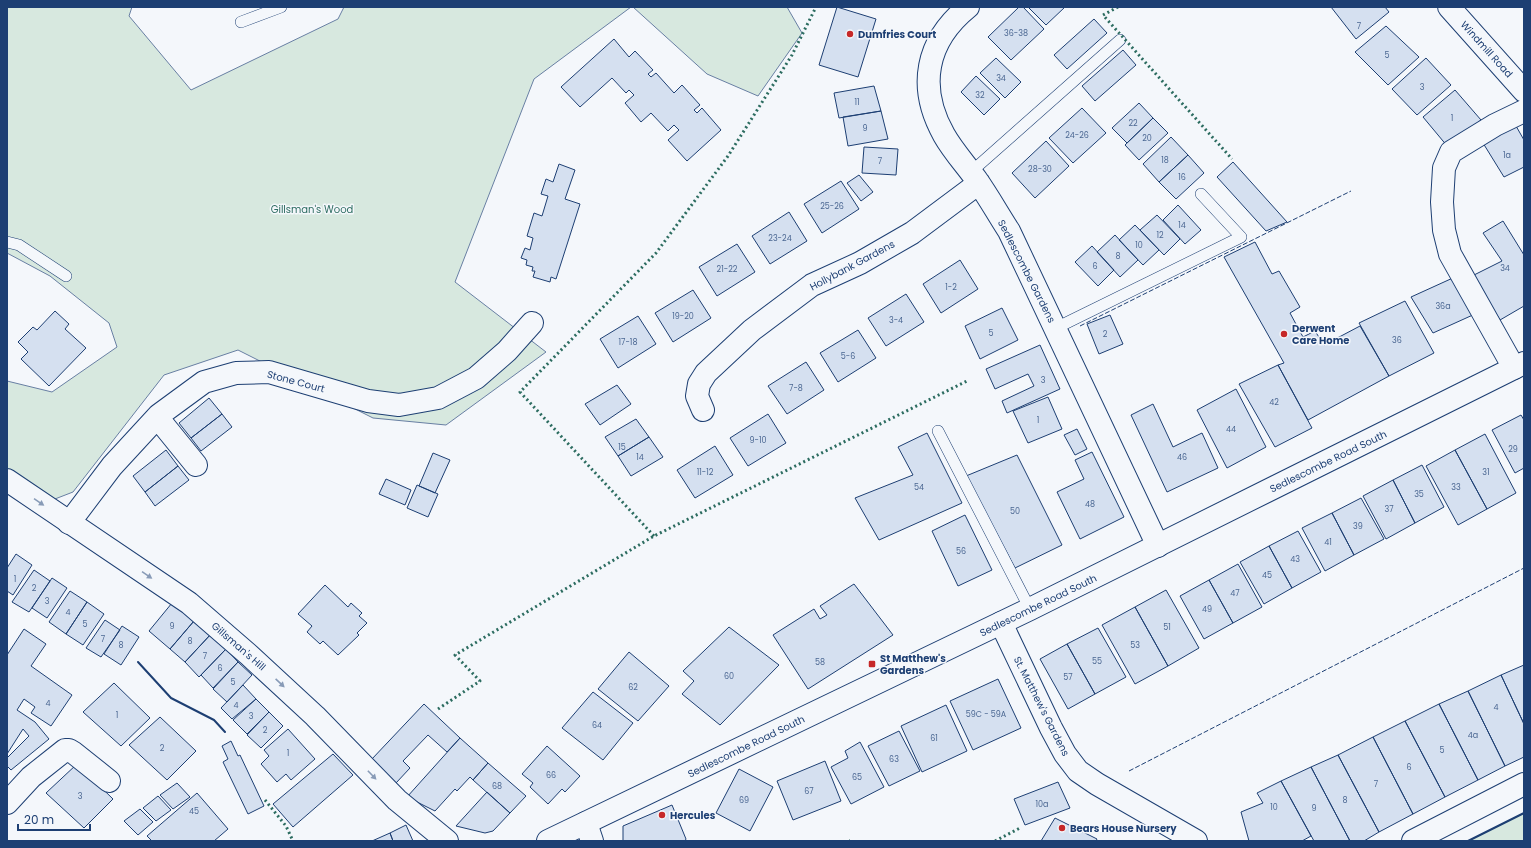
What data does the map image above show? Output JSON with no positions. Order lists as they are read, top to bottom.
{
  "streets": {
    "street": [
      "Windmill Road",
      "Hollybank Gardens",
      "Sedlescombe Gardens",
      "Stone Court",
      "Sedlescombe Road South",
      "Gillsman's Hill",
      "St. Matthew's Gardens"
    ]
  },
  "crossings": [
    ["Hollybank Gardens", "Sedlescombe Gardens"],
    ["Sedlescombe Gardens", "Sedlescombe Road South"],
    ["Stone Court", "Gillsman's Hill"],
    ["Sedlescombe Road South", "St. Matthew's Gardens"]
  ],
  "one_way": ["Gillsman's Hill"],
  "parks": ["Gillsman's Wood"],
  "places": {
    "other": [
      "Dumfries Court",
      "Derwent Care Home",
      "Hercules",
      "Bears House Nursery"
    ],
    "transit": ["St Matthew's Gardens"]
  },
  "house_numbers": [
    "7",
    "36-38",
    "5",
    "34",
    "3",
    "32",
    "11",
    "1",
    "22",
    "9",
    "24-26",
    "20",
    "1a",
    "18",
    "7",
    "28-30",
    "16",
    "25-26",
    "14",
    "12",
    "23-24",
    "10",
    "8",
    "6",
    "34",
    "21-22",
    "1-2",
    "36a",
    "19-20",
    "3-4",
    "5",
    "2",
    "36",
    "17-18",
    "5-6",
    "3",
    "7-8",
    "42",
    "1",
    "44",
    "9-10",
    "15",
    "29",
    "14",
    "46",
    "11-12",
    "31",
    "54",
    "33",
    "35",
    "48",
    "37",
    "50",
    "39",
    "41",
    "56",
    "43",
    "45",
    "1",
    "2",
    "47",
    "3",
    "49",
    "4",
    "5",
    "9",
    "51",
    "7",
    "8",
    "8",
    "53",
    "7",
    "55",
    "58",
    "6",
    "60",
    "57",
    "5",
    "62",
    "4",
    "4",
    "4",
    "59C - 59A",
    "1",
    "3",
    "64",
    "2",
    "4a",
    "61",
    "2",
    "5",
    "1",
    "63",
    "6",
    "66",
    "65",
    "7",
    "68",
    "67",
    "3",
    "69",
    "8",
    "10a",
    "10",
    "9",
    "45"
  ],
  "scale_bar": "20 m"
}
